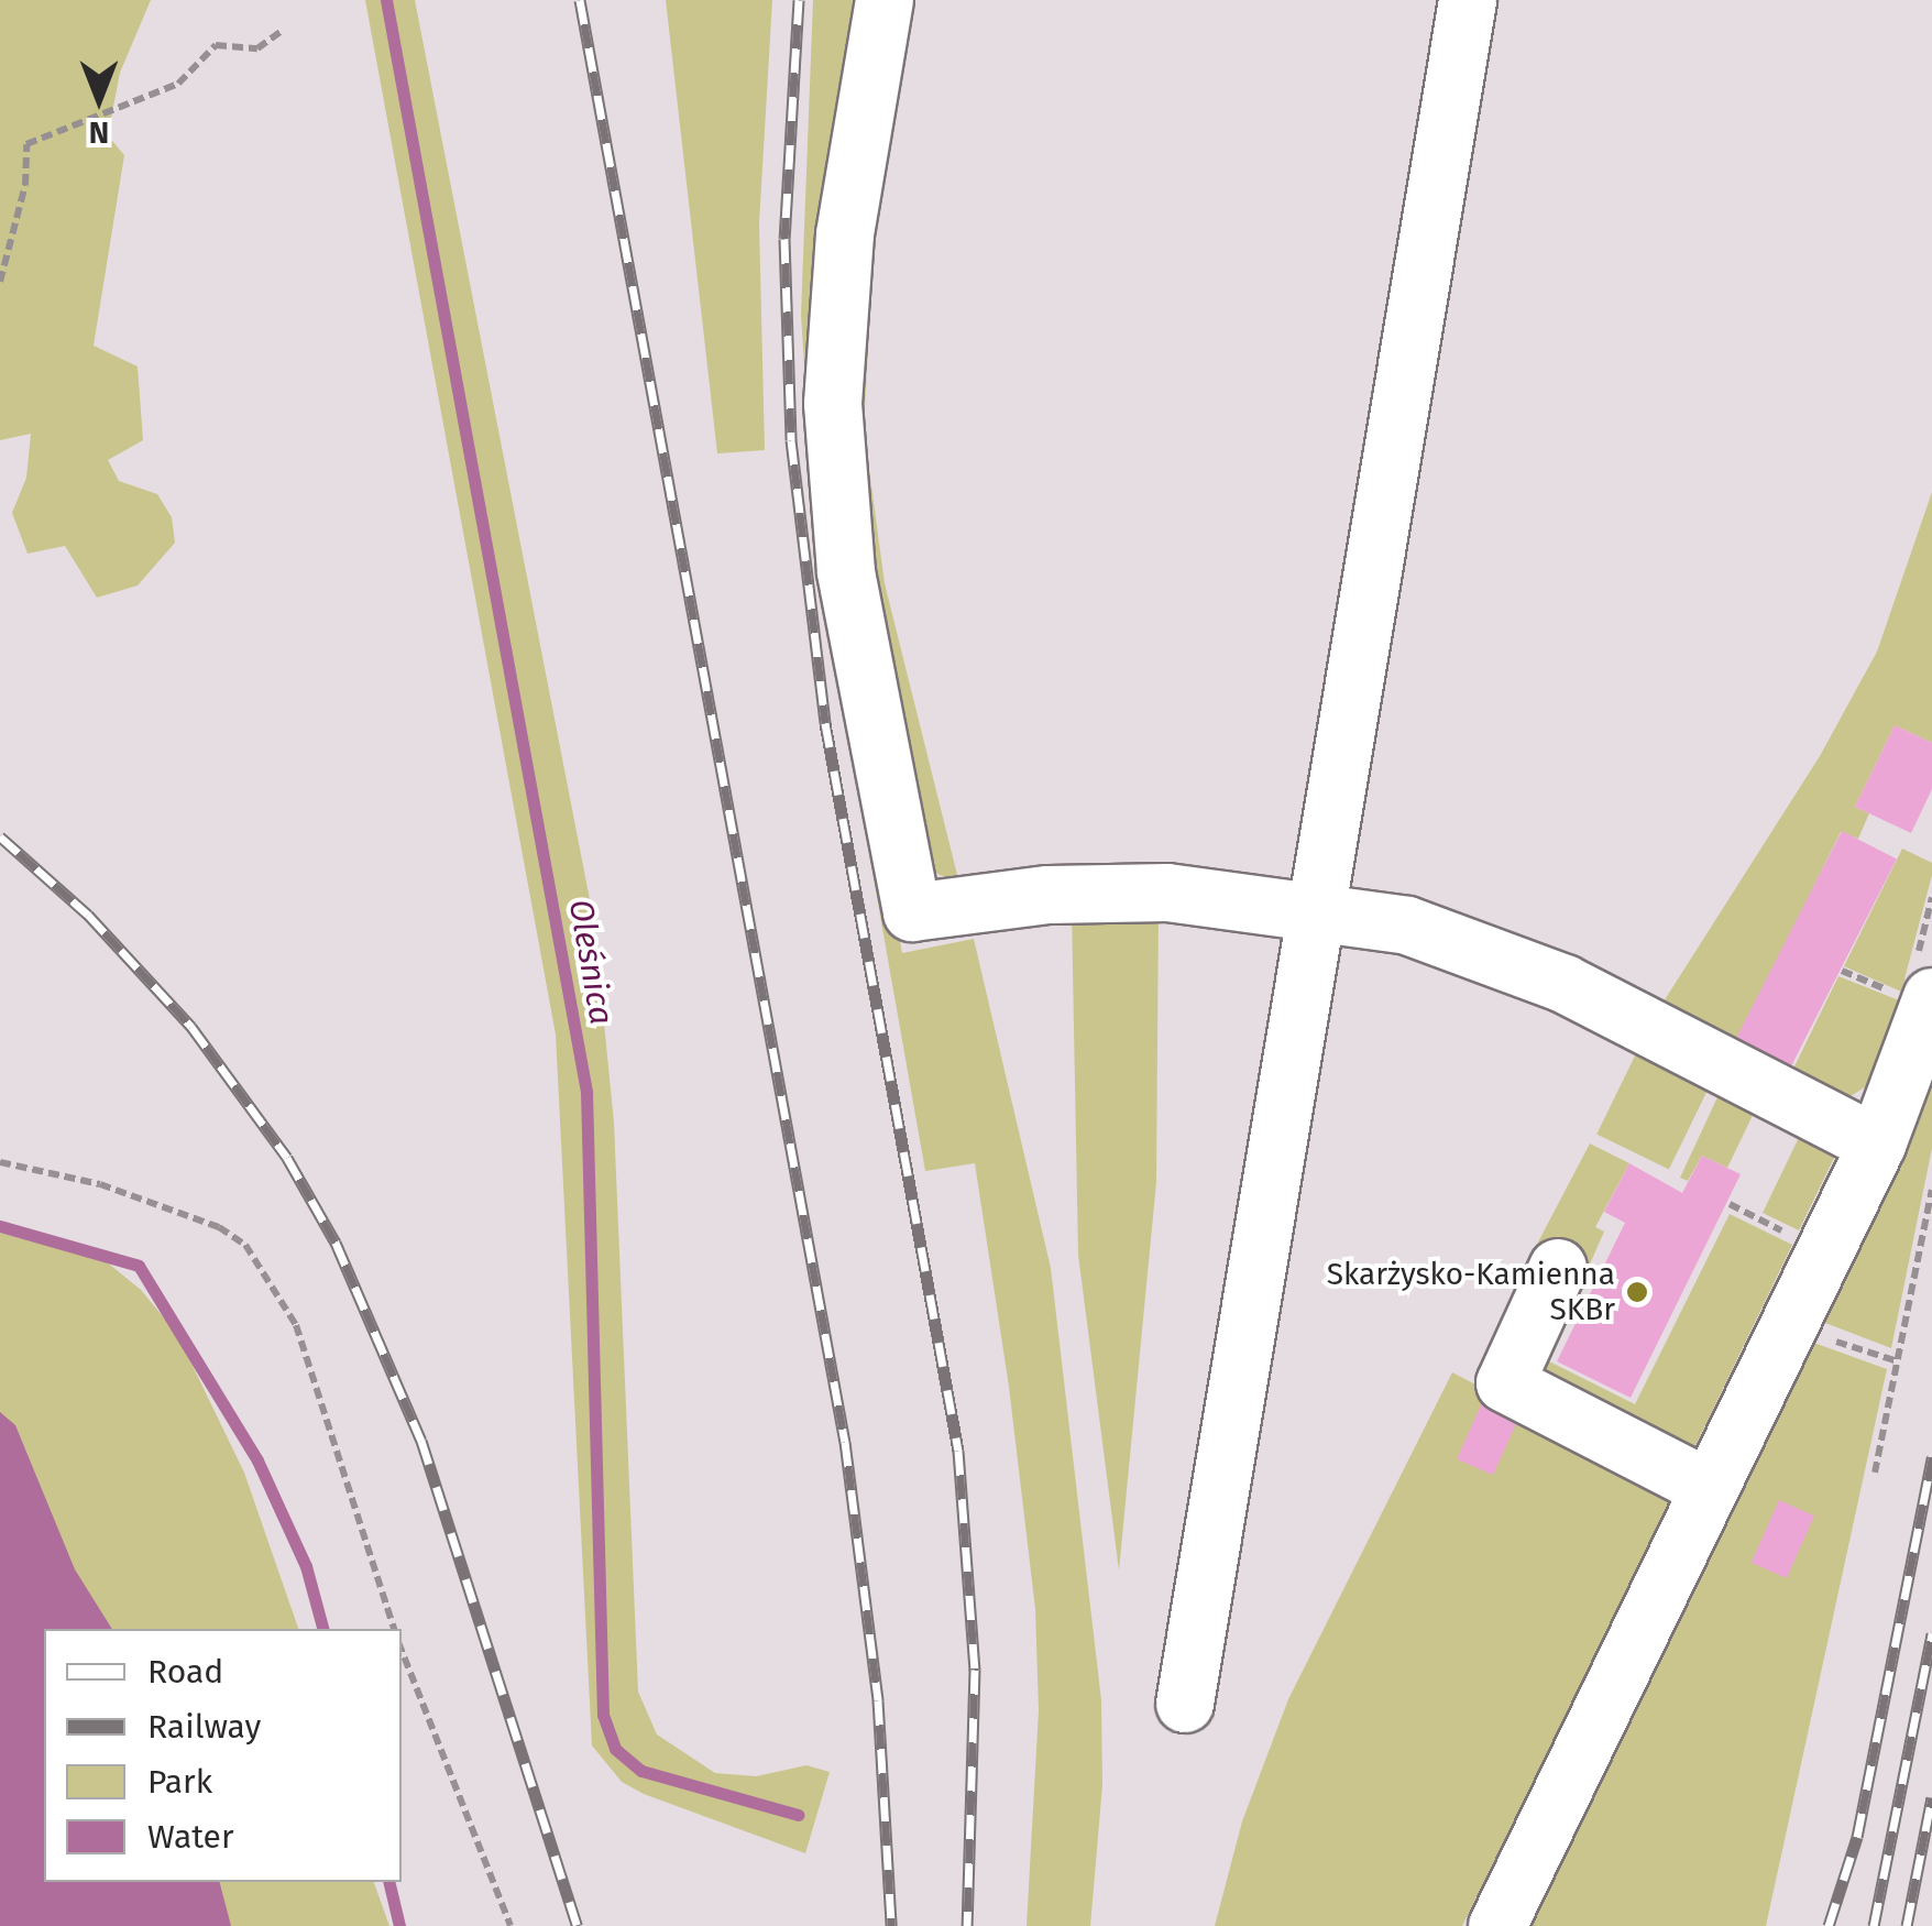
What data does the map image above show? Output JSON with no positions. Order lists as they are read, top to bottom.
{
  "water": ["Oleśnica"],
  "places": ["Skarżysko-Kamienna SKBr"],
  "legend": [
    "Road",
    "Railway",
    "Park",
    "Water"
  ],
  "north": "bottom"
}
